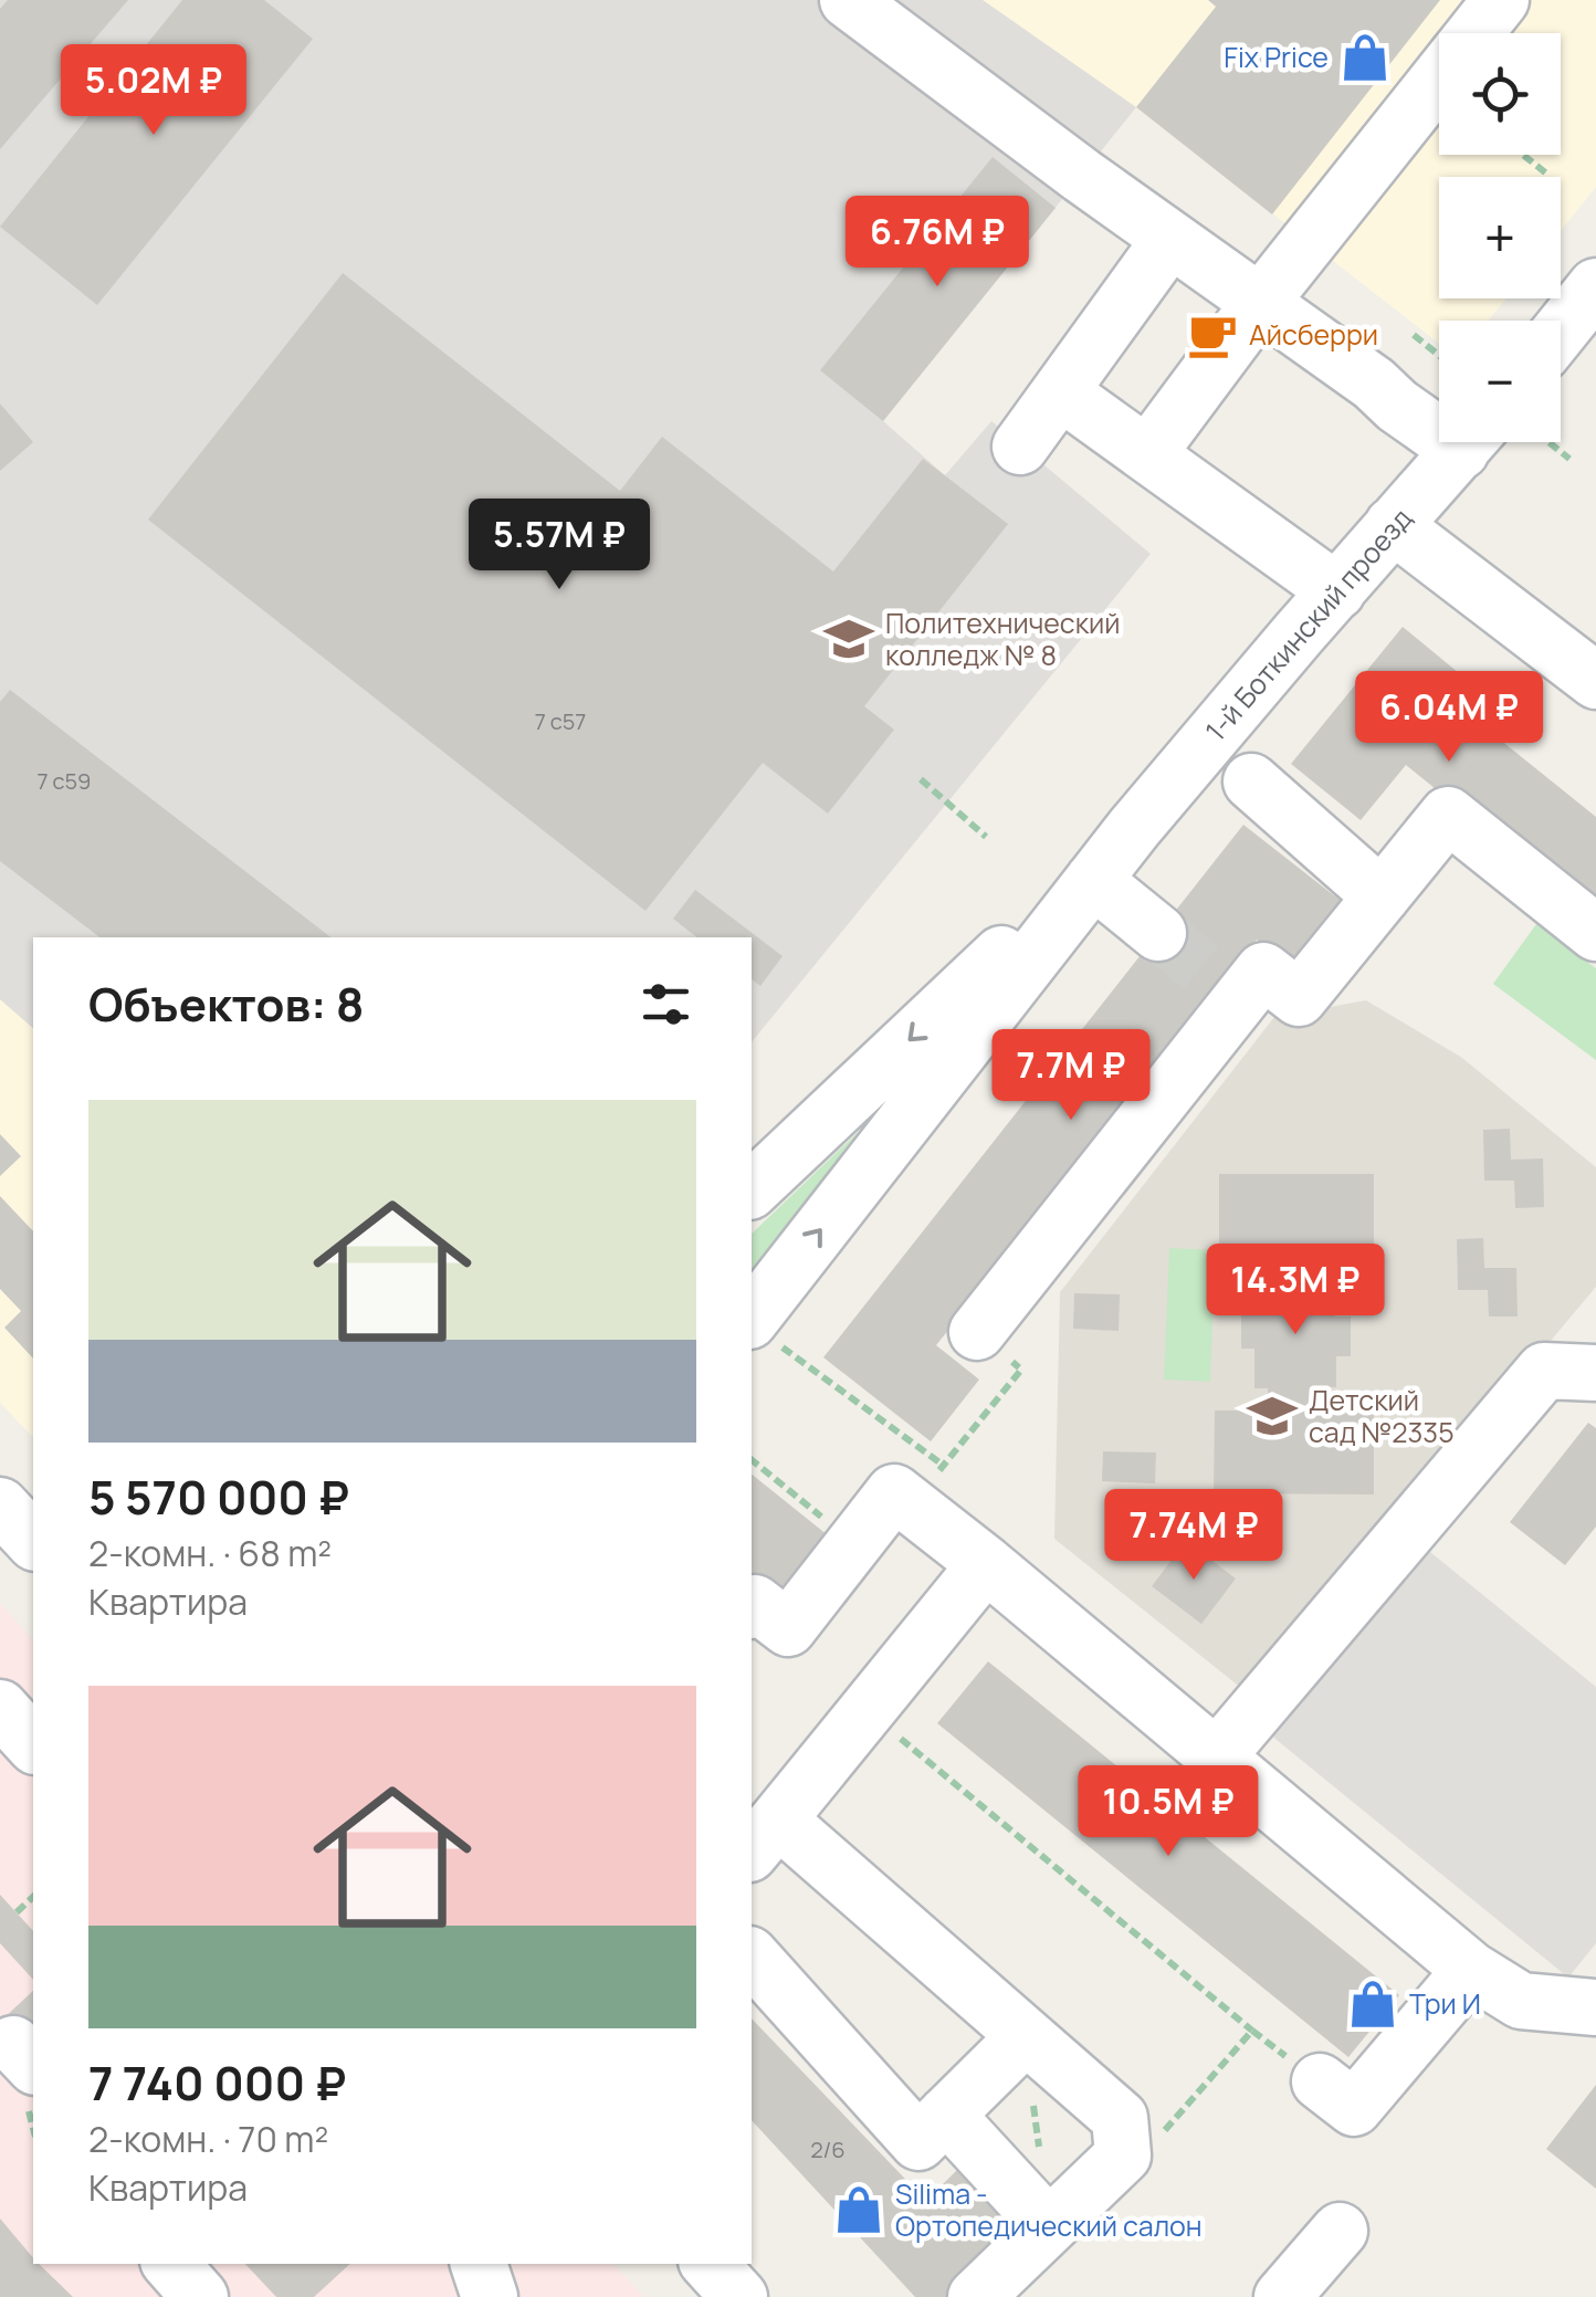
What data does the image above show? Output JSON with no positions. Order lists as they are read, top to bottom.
{
  "streets": {
    "street": ["1-й Боткинский проезд"]
  },
  "places": {
    "shop": ["Fix Price", "Три И", "Silima - Ортопедический салон"],
    "cafe": ["Айсберри"],
    "school or university": ["Политехнический колледж № 8", "Детский сад №2335"]
  },
  "house_numbers": ["7 с57", "7 с59", "2/6"],
  "page": {
    "map_buttons": ["+", "−"],
    "price": [
      "5.02M ₽",
      "6.76M ₽",
      "5.57M ₽",
      "6.04M ₽",
      "7.7M ₽",
      "14.3M ₽",
      "7.74M ₽",
      "10.5M ₽"
    ],
    "heading": "Объектов: 8",
    "list": [
      {
        "name": "5 570 000 ₽",
        "note": "2-комн. · 68 m² · Квартира"
      },
      {
        "name": "7 740 000 ₽",
        "note": "2-комн. · 70 m² · Квартира"
      }
    ]
  }
}
